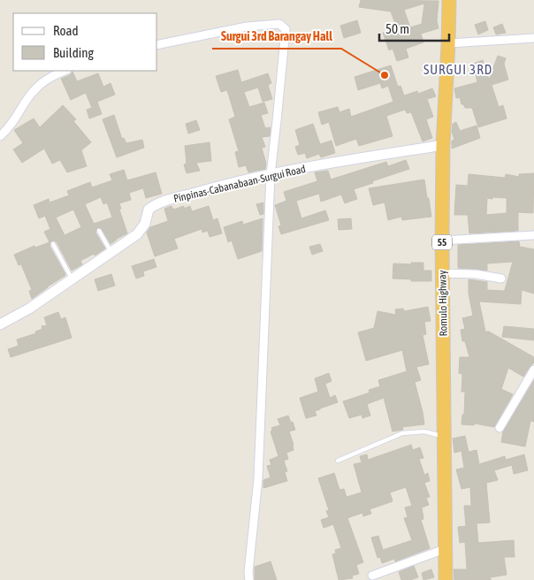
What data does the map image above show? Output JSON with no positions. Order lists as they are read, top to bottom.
{
  "streets": {
    "highway": ["55", "Romulo Highway"],
    "street": ["Pinpinas-Cabanabaan-Surgui Road"]
  },
  "crossings": [
    ["Pinpinas-Cabanabaan-Surgui Road", "Romulo Highway"]
  ],
  "districts": ["SURGUI 3RD"],
  "places": ["Surgui 3rd Barangay Hall"],
  "legend": ["Road", "Building"],
  "scale_bar": "50 m"
}
